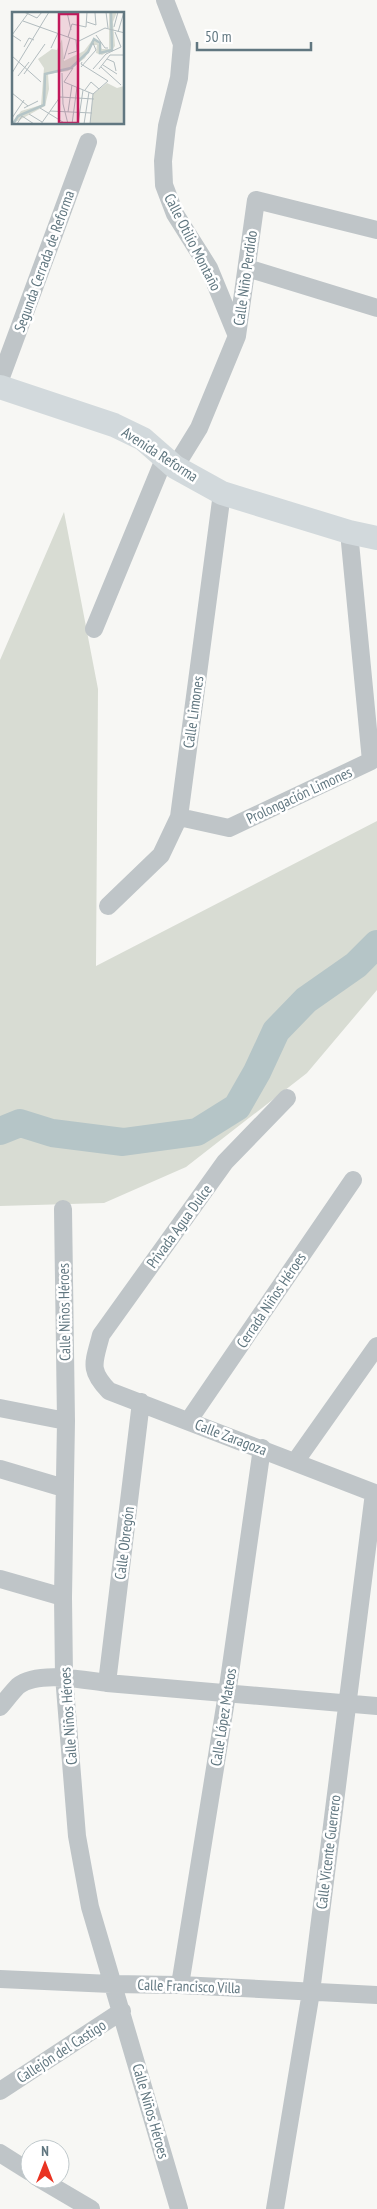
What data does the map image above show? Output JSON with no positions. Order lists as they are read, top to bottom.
{
  "streets": {
    "street": [
      "Calle Otilio Montaño",
      "Segunda Cerrada de Reforma",
      "Calle Niño Perdido",
      "Avenida Reforma",
      "Calle Limones",
      "Prolongación Limones",
      "Privada Agua Dulce",
      "Cerrada Niños Héroes",
      "Calle Niños Héroes",
      "Calle Zaragoza",
      "Calle Obregón",
      "Calle López Mateos",
      "Calle Vicente Guerrero",
      "Calle Francisco Villa",
      "Callejón del Castigo"
    ]
  },
  "crossings": [
    ["Calle Otilio Montaño", "Calle Niño Perdido"],
    ["Calle Niño Perdido", "Avenida Reforma"],
    ["Avenida Reforma", "Calle Limones"],
    ["Avenida Reforma", "Prolongación Limones"],
    ["Calle Limones", "Prolongación Limones"],
    ["Privada Agua Dulce", "Calle Zaragoza"],
    ["Cerrada Niños Héroes", "Calle Zaragoza"],
    ["Calle Niños Héroes", "Calle Francisco Villa"],
    ["Calle Niños Héroes", "Callejón del Castigo"],
    ["Calle Zaragoza", "Calle Obregón"],
    ["Calle Zaragoza", "Calle López Mateos"],
    ["Calle Zaragoza", "Calle Vicente Guerrero"],
    ["Calle López Mateos", "Calle Francisco Villa"],
    ["Calle Vicente Guerrero", "Calle Francisco Villa"]
  ],
  "scale_bar": "50 m",
  "north": "top"
}
